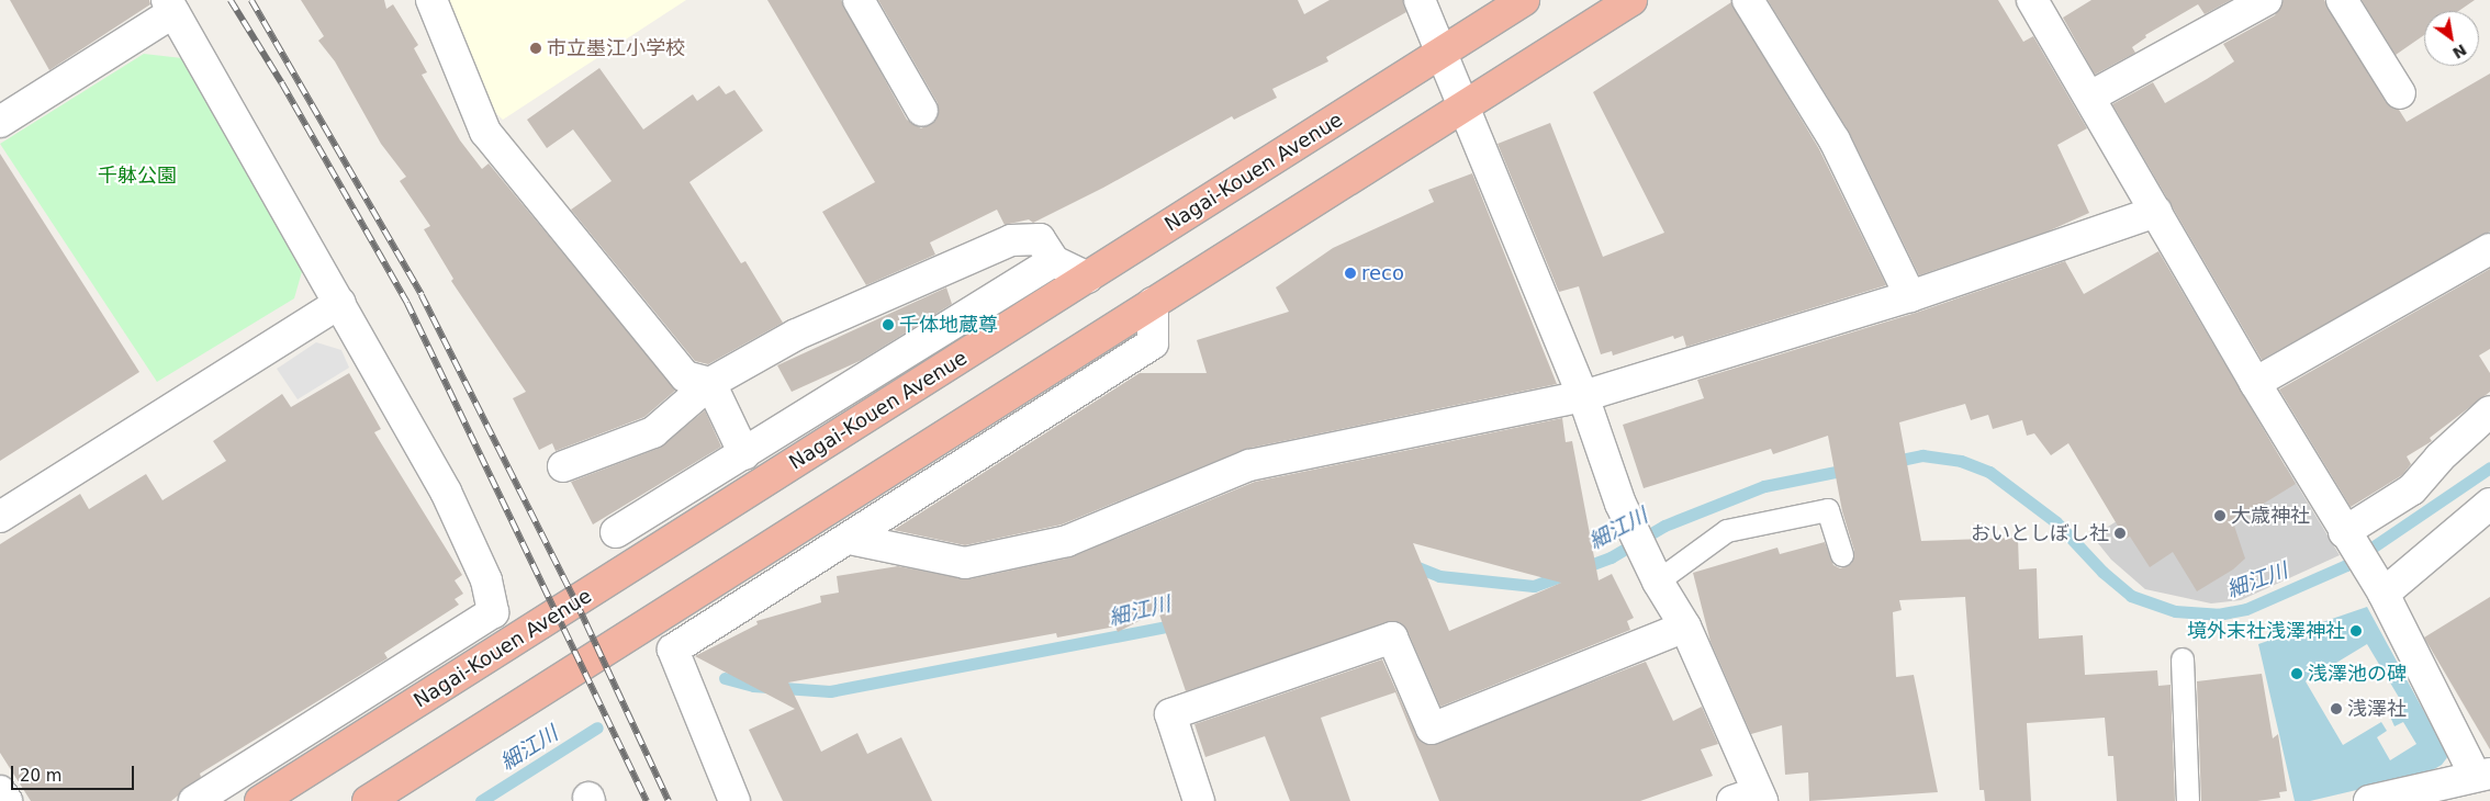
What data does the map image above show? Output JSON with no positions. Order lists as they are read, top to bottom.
{
  "streets": {
    "highway": ["Nagai-Kouen Avenue"]
  },
  "water": ["細江川"],
  "parks": ["千躰公園"],
  "places": [
    "市立墨江小学校",
    "reco",
    "千体地蔵尊",
    "大歳神社",
    "おいとしぼし社",
    "境外末社浅澤神社",
    "浅澤池の碑",
    "浅澤社"
  ],
  "scale_bar": "20 m",
  "north": "bottom right"
}
